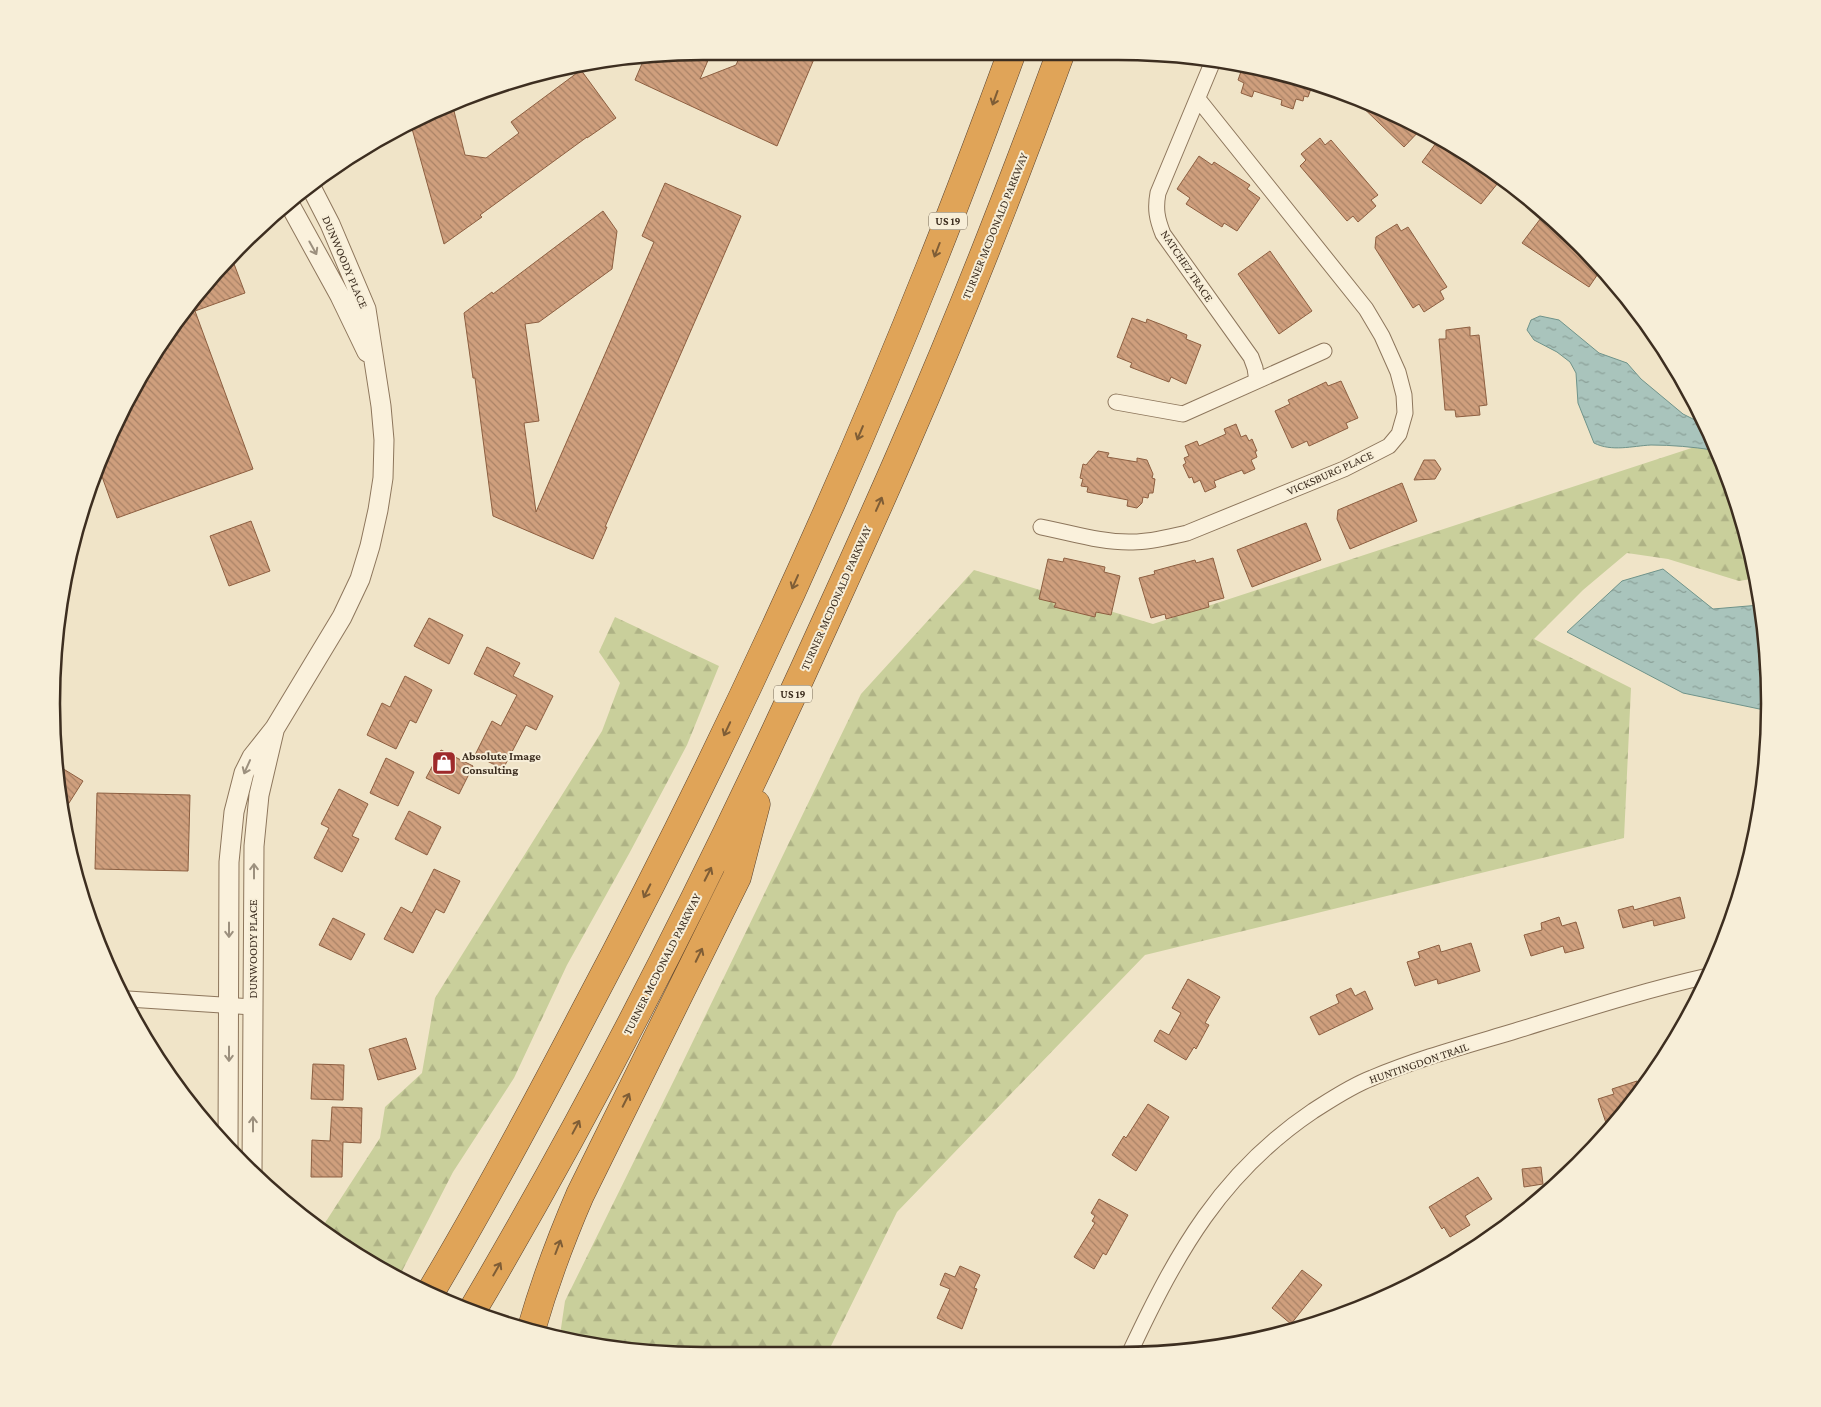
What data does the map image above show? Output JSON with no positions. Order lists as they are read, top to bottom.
{
  "streets": {
    "highway": ["US 19", "TURNER MCDONALD PARKWAY"],
    "street": [
      "DUNWOODY PLACE",
      "NATCHEZ TRACE",
      "VICKSBURG PLACE",
      "HUNTINGDON TRAIL"
    ]
  },
  "crossings": [
    ["NATCHEZ TRACE", "VICKSBURG PLACE"]
  ],
  "places": {
    "shop": ["Absolute Image Consulting"]
  }
}
